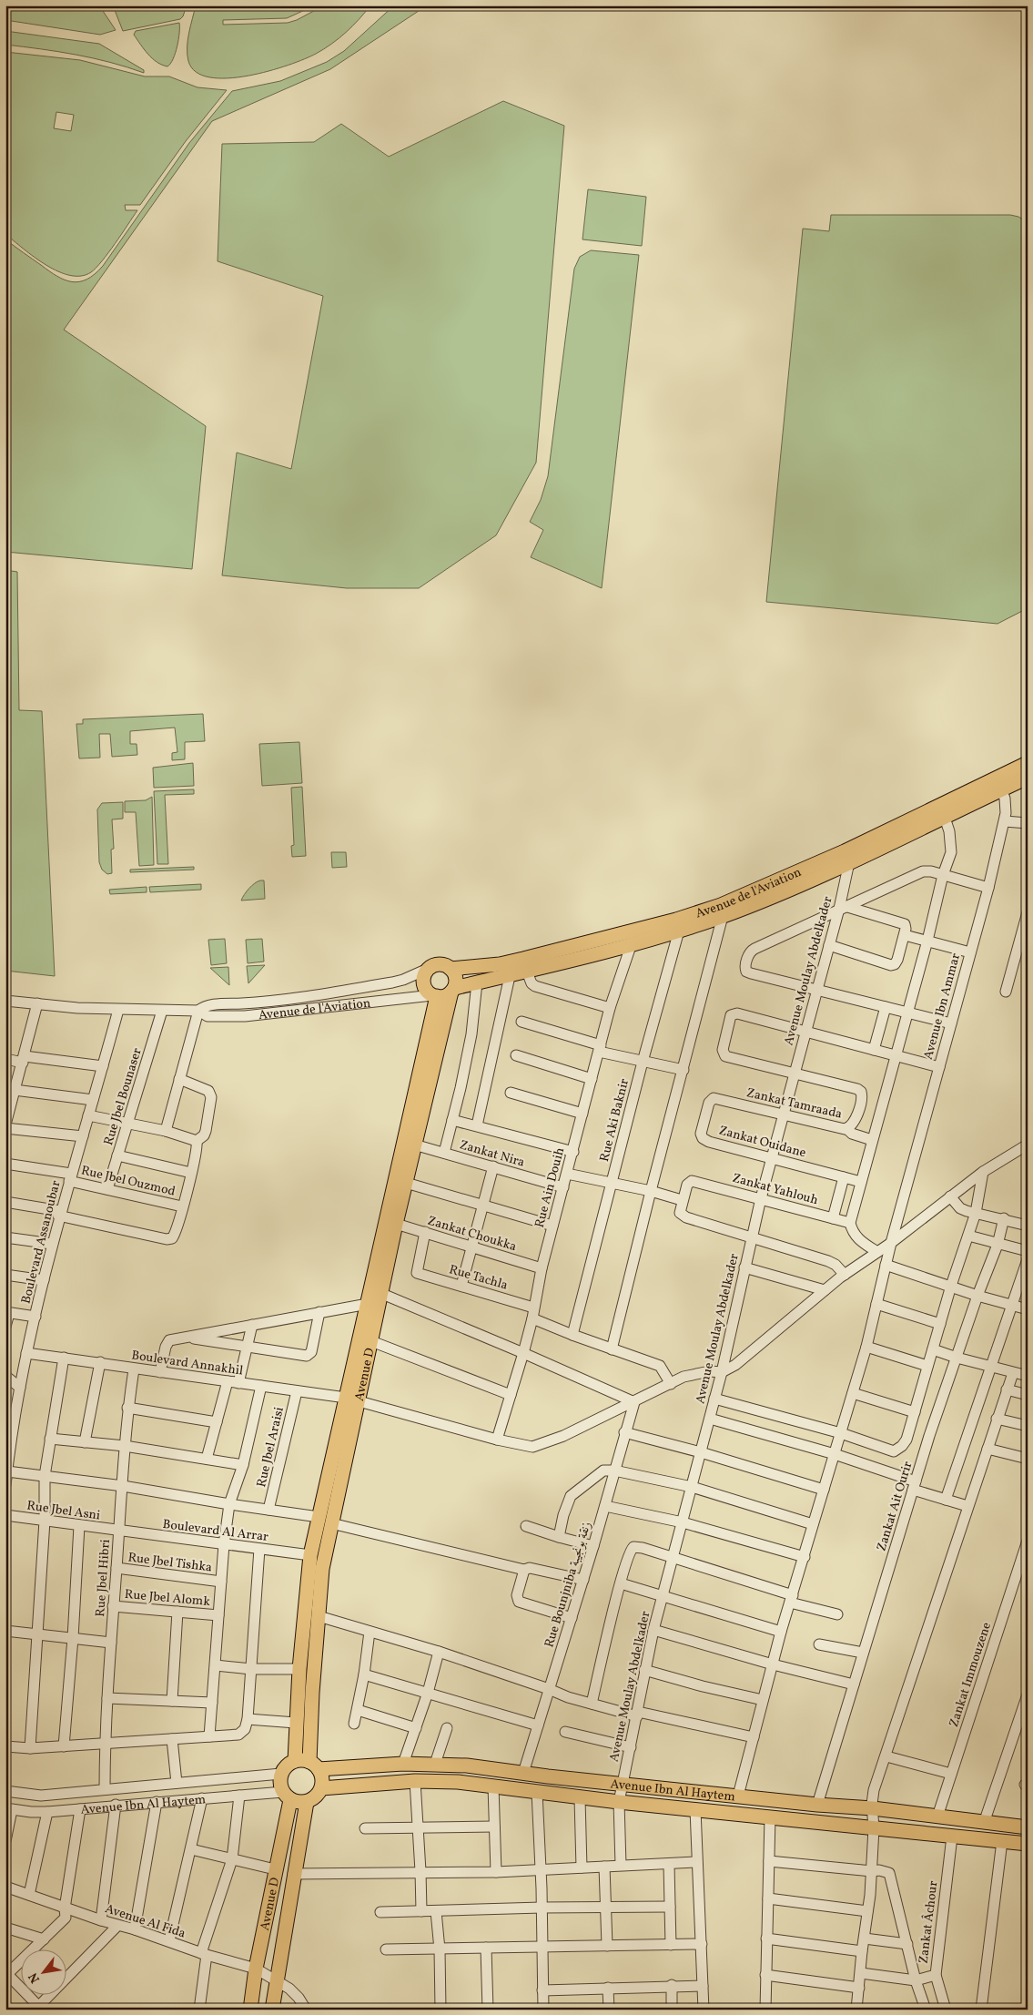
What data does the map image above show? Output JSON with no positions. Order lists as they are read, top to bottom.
{
  "streets": {
    "main road": ["Avenue de l'Aviation", "Avenue D", "Avenue Ibn Al Haytem"],
    "street": [
      "Avenue Moulay Abdelkader",
      "Avenue Ibn Ammar",
      "Rue Jbel Bounaser",
      "Zankat Tamraada",
      "Rue Aki Baknir",
      "Zankat Ouidane",
      "Zankat Nira",
      "Rue Jbel Ouzmod",
      "Rue Ain Douih",
      "Zankat Yahlouh",
      "Zankat Choukka",
      "Boulevard Assanoubar",
      "Rue Tachla",
      "Boulevard Annakhil",
      "Rue Jbel Araisi",
      "Zankat Ait Ourir",
      "Rue Jbel Asni",
      "Boulevard Al Arrar",
      "Rue Jbel Tishka",
      "Rue Jbel Hibri",
      "Rue Bounjniba زنقة بونجيبة",
      "Rue Jbel Alomk",
      "Zankat Immouzene",
      "Avenue Al Fida",
      "Zankat Âchour"
    ]
  },
  "crossings": [
    ["Avenue de l'Aviation", "Avenue Moulay Abdelkader"],
    ["Avenue de l'Aviation", "Avenue Ibn Ammar"],
    ["Avenue de l'Aviation", "Rue Jbel Bounaser"],
    ["Avenue de l'Aviation", "Rue Aki Baknir"],
    ["Avenue de l'Aviation", "Rue Ain Douih"],
    ["Avenue de l'Aviation", "Boulevard Assanoubar"],
    ["Avenue de l'Aviation", "Avenue D"],
    ["Avenue Moulay Abdelkader", "Zankat Tamraada"],
    ["Avenue Moulay Abdelkader", "Zankat Ouidane"],
    ["Avenue Moulay Abdelkader", "Zankat Yahlouh"],
    ["Avenue Moulay Abdelkader", "Boulevard Annakhil"],
    ["Avenue Moulay Abdelkader", "Avenue Ibn Al Haytem"],
    ["Avenue Ibn Ammar", "Avenue Ibn Al Haytem"],
    ["Rue Jbel Bounaser", "Rue Jbel Ouzmod"],
    ["Zankat Tamraada", "Zankat Ouidane"],
    ["Zankat Nira", "Rue Ain Douih"],
    ["Zankat Nira", "Avenue D"],
    ["Rue Jbel Ouzmod", "Boulevard Assanoubar"],
    ["Rue Ain Douih", "Zankat Choukka"],
    ["Rue Ain Douih", "Rue Tachla"],
    ["Rue Ain Douih", "Boulevard Annakhil"],
    ["Zankat Choukka", "Rue Tachla"],
    ["Zankat Choukka", "Avenue D"],
    ["Boulevard Assanoubar", "Boulevard Annakhil"],
    ["Boulevard Annakhil", "Avenue D"],
    ["Boulevard Annakhil", "Rue Jbel Araisi"],
    ["Boulevard Annakhil", "Rue Jbel Hibri"],
    ["Boulevard Annakhil", "Rue Bounjniba زنقة بونجيبة"],
    ["Avenue D", "Boulevard Al Arrar"],
    ["Avenue D", "Avenue Ibn Al Haytem"],
    ["Avenue D", "Avenue Al Fida"],
    ["Zankat Ait Ourir", "Avenue Ibn Al Haytem"],
    ["Rue Jbel Asni", "Boulevard Al Arrar"],
    ["Rue Jbel Asni", "Rue Jbel Hibri"],
    ["Boulevard Al Arrar", "Rue Jbel Hibri"],
    ["Rue Jbel Tishka", "Rue Jbel Hibri"],
    ["Rue Jbel Hibri", "Rue Jbel Alomk"],
    ["Rue Jbel Hibri", "Avenue Ibn Al Haytem"],
    ["Rue Bounjniba زنقة بونجيبة", "Avenue Ibn Al Haytem"],
    ["Zankat Immouzene", "Avenue Ibn Al Haytem"],
    ["Avenue Ibn Al Haytem", "Zankat Âchour"]
  ],
  "north": "bottom left"
}
